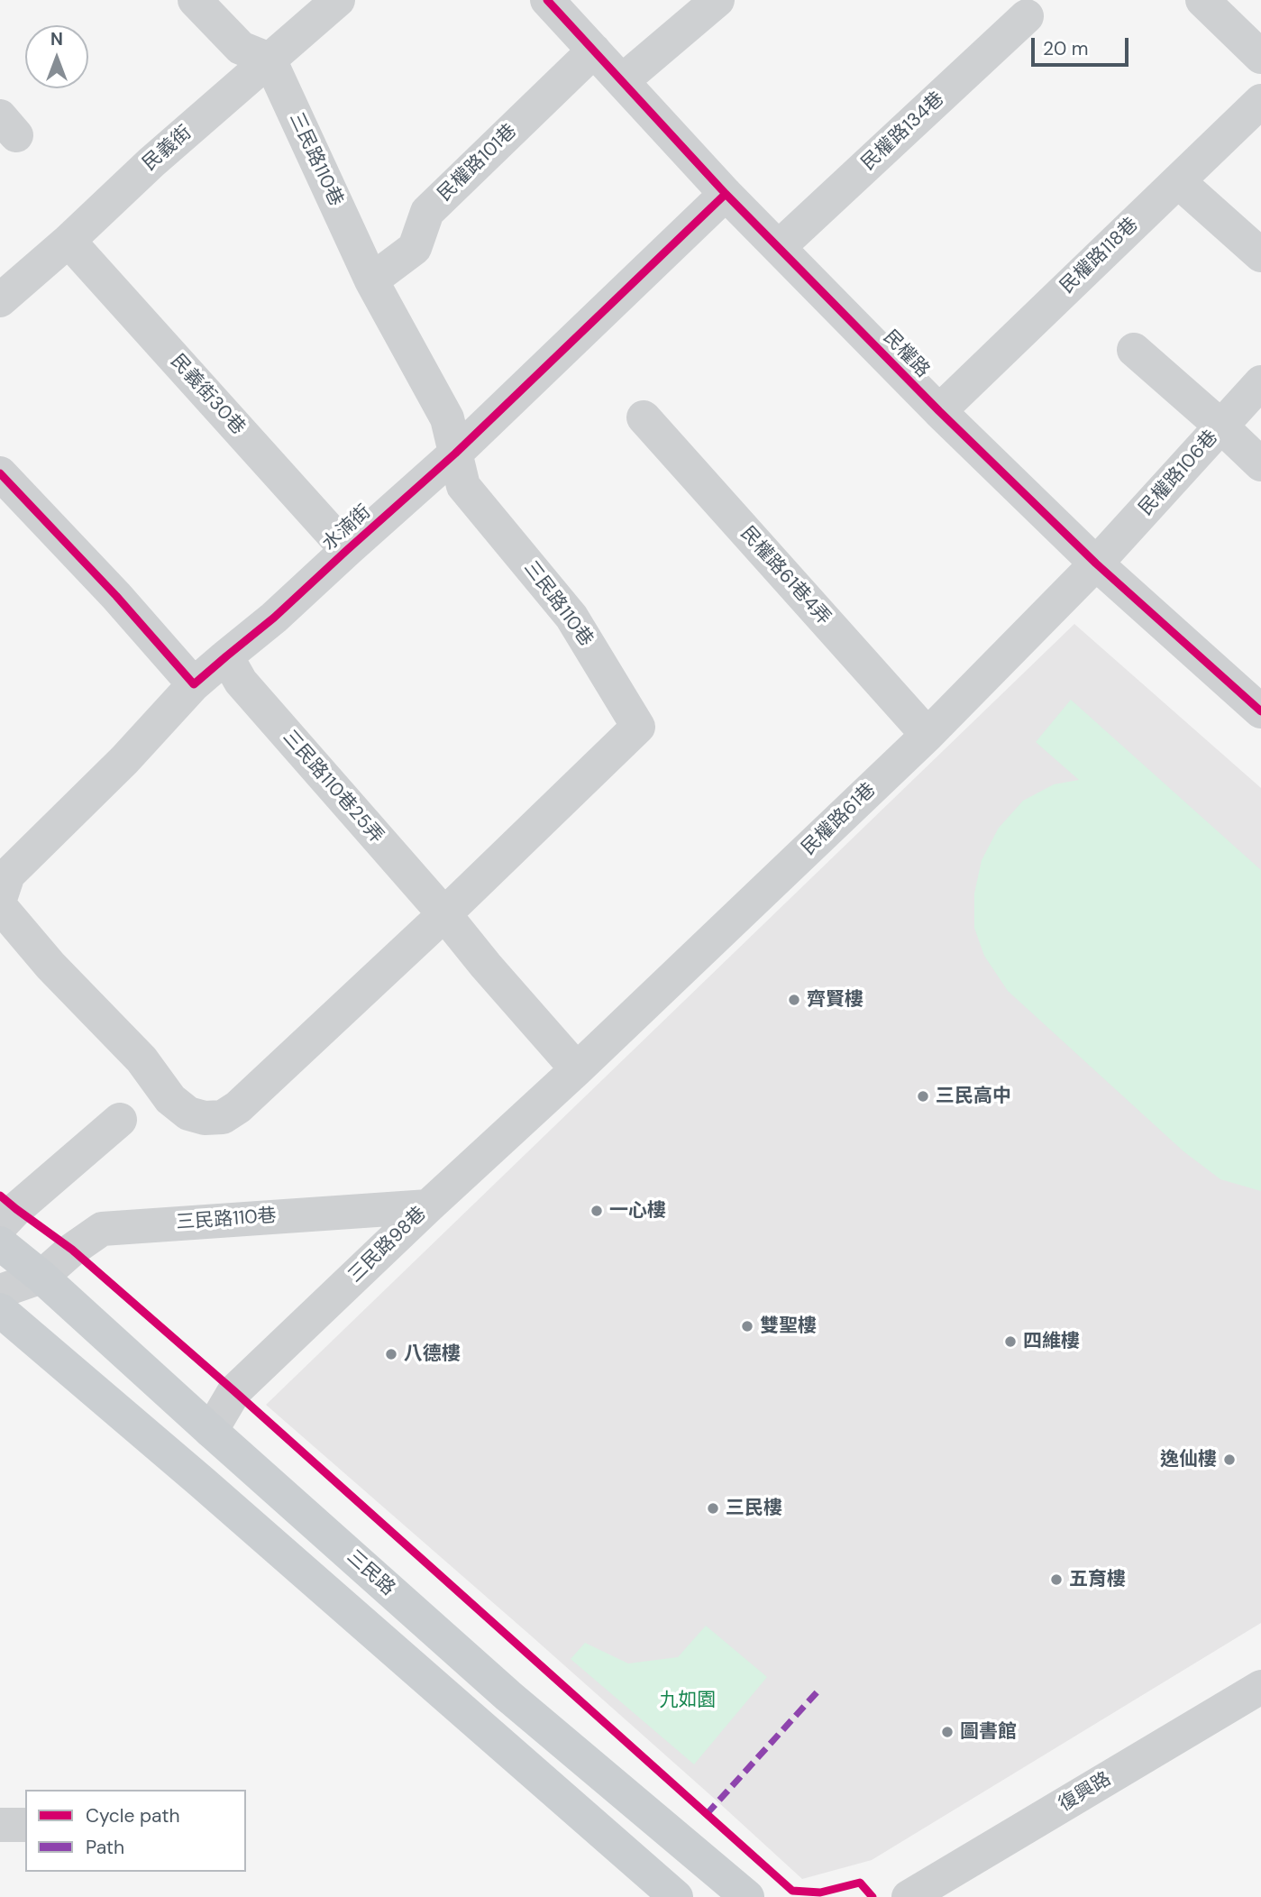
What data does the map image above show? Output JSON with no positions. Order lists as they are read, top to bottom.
{
  "streets": {
    "main road": ["三民路"],
    "street": [
      "民權路134巷",
      "民義街",
      "三民路110巷",
      "民權路101巷",
      "民權路118巷",
      "民權路",
      "民義街30巷",
      "民權路106巷",
      "水湳街",
      "民權路61巷4弄",
      "三民路110巷25弄",
      "民權路61巷",
      "三民路98巷",
      "復興路"
    ]
  },
  "crossings": [
    ["民權路134巷", "民權路"],
    ["民義街", "三民路110巷"],
    ["民義街", "民義街30巷"],
    ["三民路110巷", "民權路101巷"],
    ["三民路110巷", "水湳街"],
    ["三民路110巷", "三民路110巷25弄"],
    ["三民路110巷", "三民路98巷"],
    ["三民路110巷", "三民路"],
    ["民權路101巷", "民權路"],
    ["民權路118巷", "民權路"],
    ["民權路", "民權路106巷"],
    ["民權路", "水湳街"],
    ["民權路", "民權路61巷"],
    ["民義街30巷", "水湳街"],
    ["民權路106巷", "民權路61巷"],
    ["水湳街", "三民路110巷25弄"],
    ["民權路61巷4弄", "民權路61巷"],
    ["民權路61巷", "三民路98巷"],
    ["三民路98巷", "三民路"]
  ],
  "parks": ["九如園"],
  "places": [
    "齊賢樓",
    "三民高中",
    "一心樓",
    "雙聖樓",
    "四維樓",
    "八德樓",
    "逸仙樓",
    "三民樓",
    "五育樓",
    "圖書館"
  ],
  "legend": ["Cycle path", "Path"],
  "scale_bar": "20 m",
  "north": "top"
}
